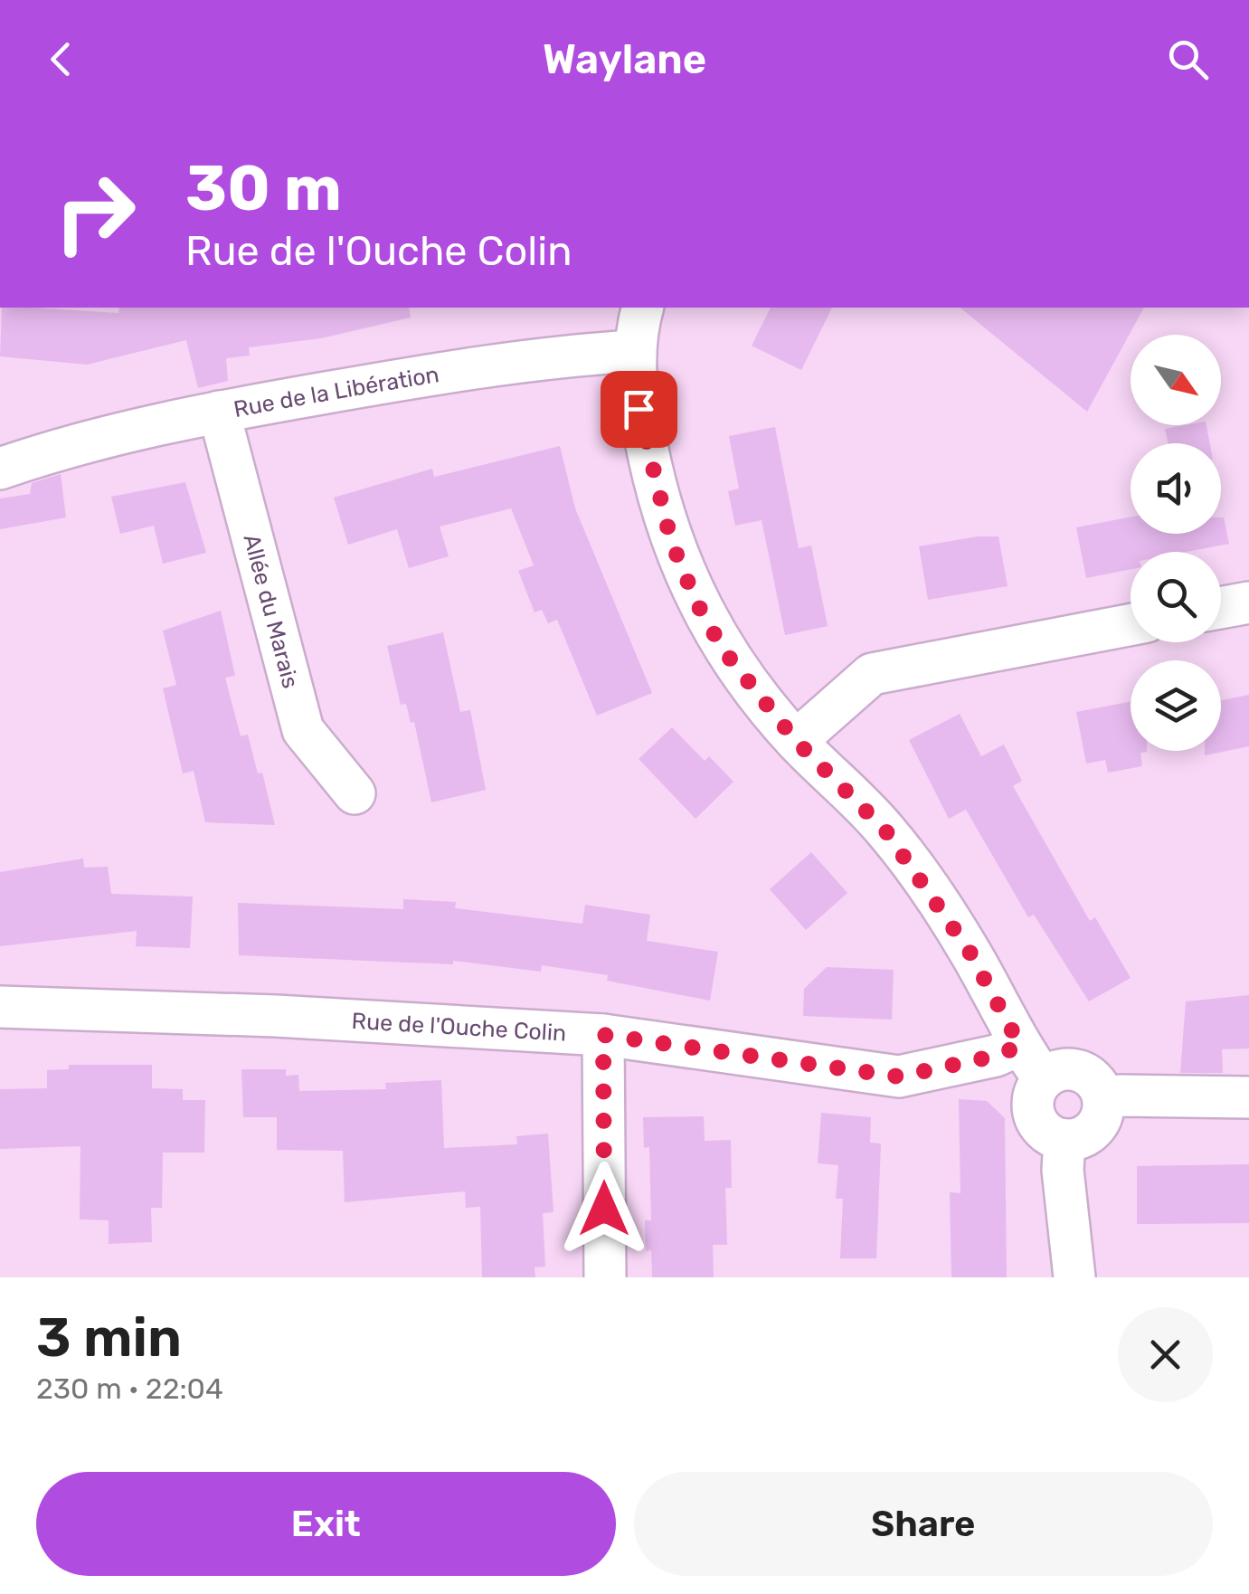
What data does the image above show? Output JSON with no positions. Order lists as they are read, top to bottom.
{
  "streets": {
    "street": ["Rue de la Libération", "Allée du Marais", "Rue de l'Ouche Colin"]
  },
  "crossings": [
    ["Rue de la Libération", "Allée du Marais"]
  ],
  "north": "bottom right",
  "page": {
    "header": "Waylane",
    "turn": ["30 m", "Rue de l'Ouche Colin"],
    "heading": ["3 min", "230 m · 22:04"],
    "buttons": ["Exit", "Share"]
  }
}
